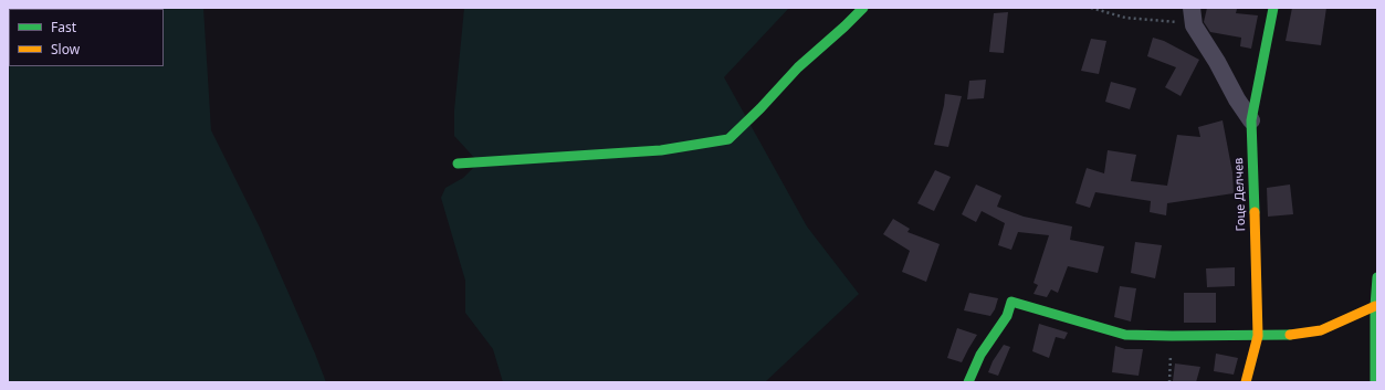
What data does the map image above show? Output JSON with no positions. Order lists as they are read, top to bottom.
{
  "streets": {
    "street": ["Гоце Делчев"]
  },
  "legend": ["Fast", "Slow"]
}
